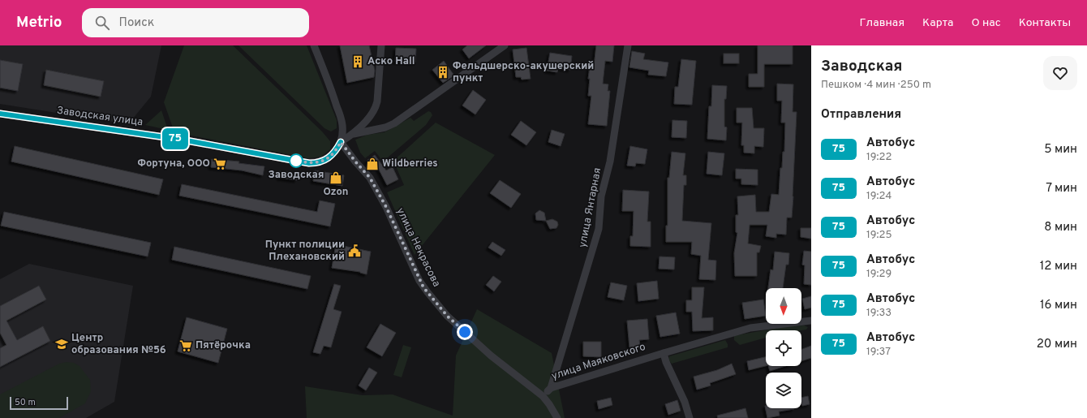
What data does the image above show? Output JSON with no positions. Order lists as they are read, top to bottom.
{
  "streets": {
    "street": [
      "Заводская улица",
      "улица Янтарная",
      "улица Некрасова",
      "улица Маяковского"
    ]
  },
  "crossings": [
    ["Заводская улица", "улица Некрасова"],
    ["улица Янтарная", "улица Маяковского"],
    ["улица Некрасова", "улица Маяковского"]
  ],
  "places": {
    "building": ["Аско Hall", "Фельдшерско-акушерский пункт"],
    "other": ["Заводская"],
    "supermarket": ["Фортуна, ООО", "Пятёрочка"],
    "shop": ["Wildberries", "Ozon"],
    "public building": ["Пункт полиции Плехановский"],
    "school or university": ["Центр образования №56"]
  },
  "lines": ["bus line 75"],
  "scale_bar": "50 m",
  "north": "bottom",
  "page": {
    "header": "Metrio",
    "search": "Поиск",
    "nav": [
      "Главная",
      "Карта",
      "О нас",
      "Контакты"
    ],
    "on_map": "75",
    "heading": [
      ["Заводская", "Пешком · 4 мин · 250 m"],
      "Отправления"
    ],
    "list": [
      {
        "mark": "75",
        "name": "Автобус",
        "note": "19:22",
        "value": "5 мин"
      },
      {
        "mark": "75",
        "name": "Автобус",
        "note": "19:24",
        "value": "7 мин"
      },
      {
        "mark": "75",
        "name": "Автобус",
        "note": "19:25",
        "value": "8 мин"
      },
      {
        "mark": "75",
        "name": "Автобус",
        "note": "19:29",
        "value": "12 мин"
      },
      {
        "mark": "75",
        "name": "Автобус",
        "note": "19:33",
        "value": "16 мин"
      },
      {
        "mark": "75",
        "name": "Автобус",
        "note": "19:37",
        "value": "20 мин"
      }
    ],
    "scale": "50 m"
  }
}
